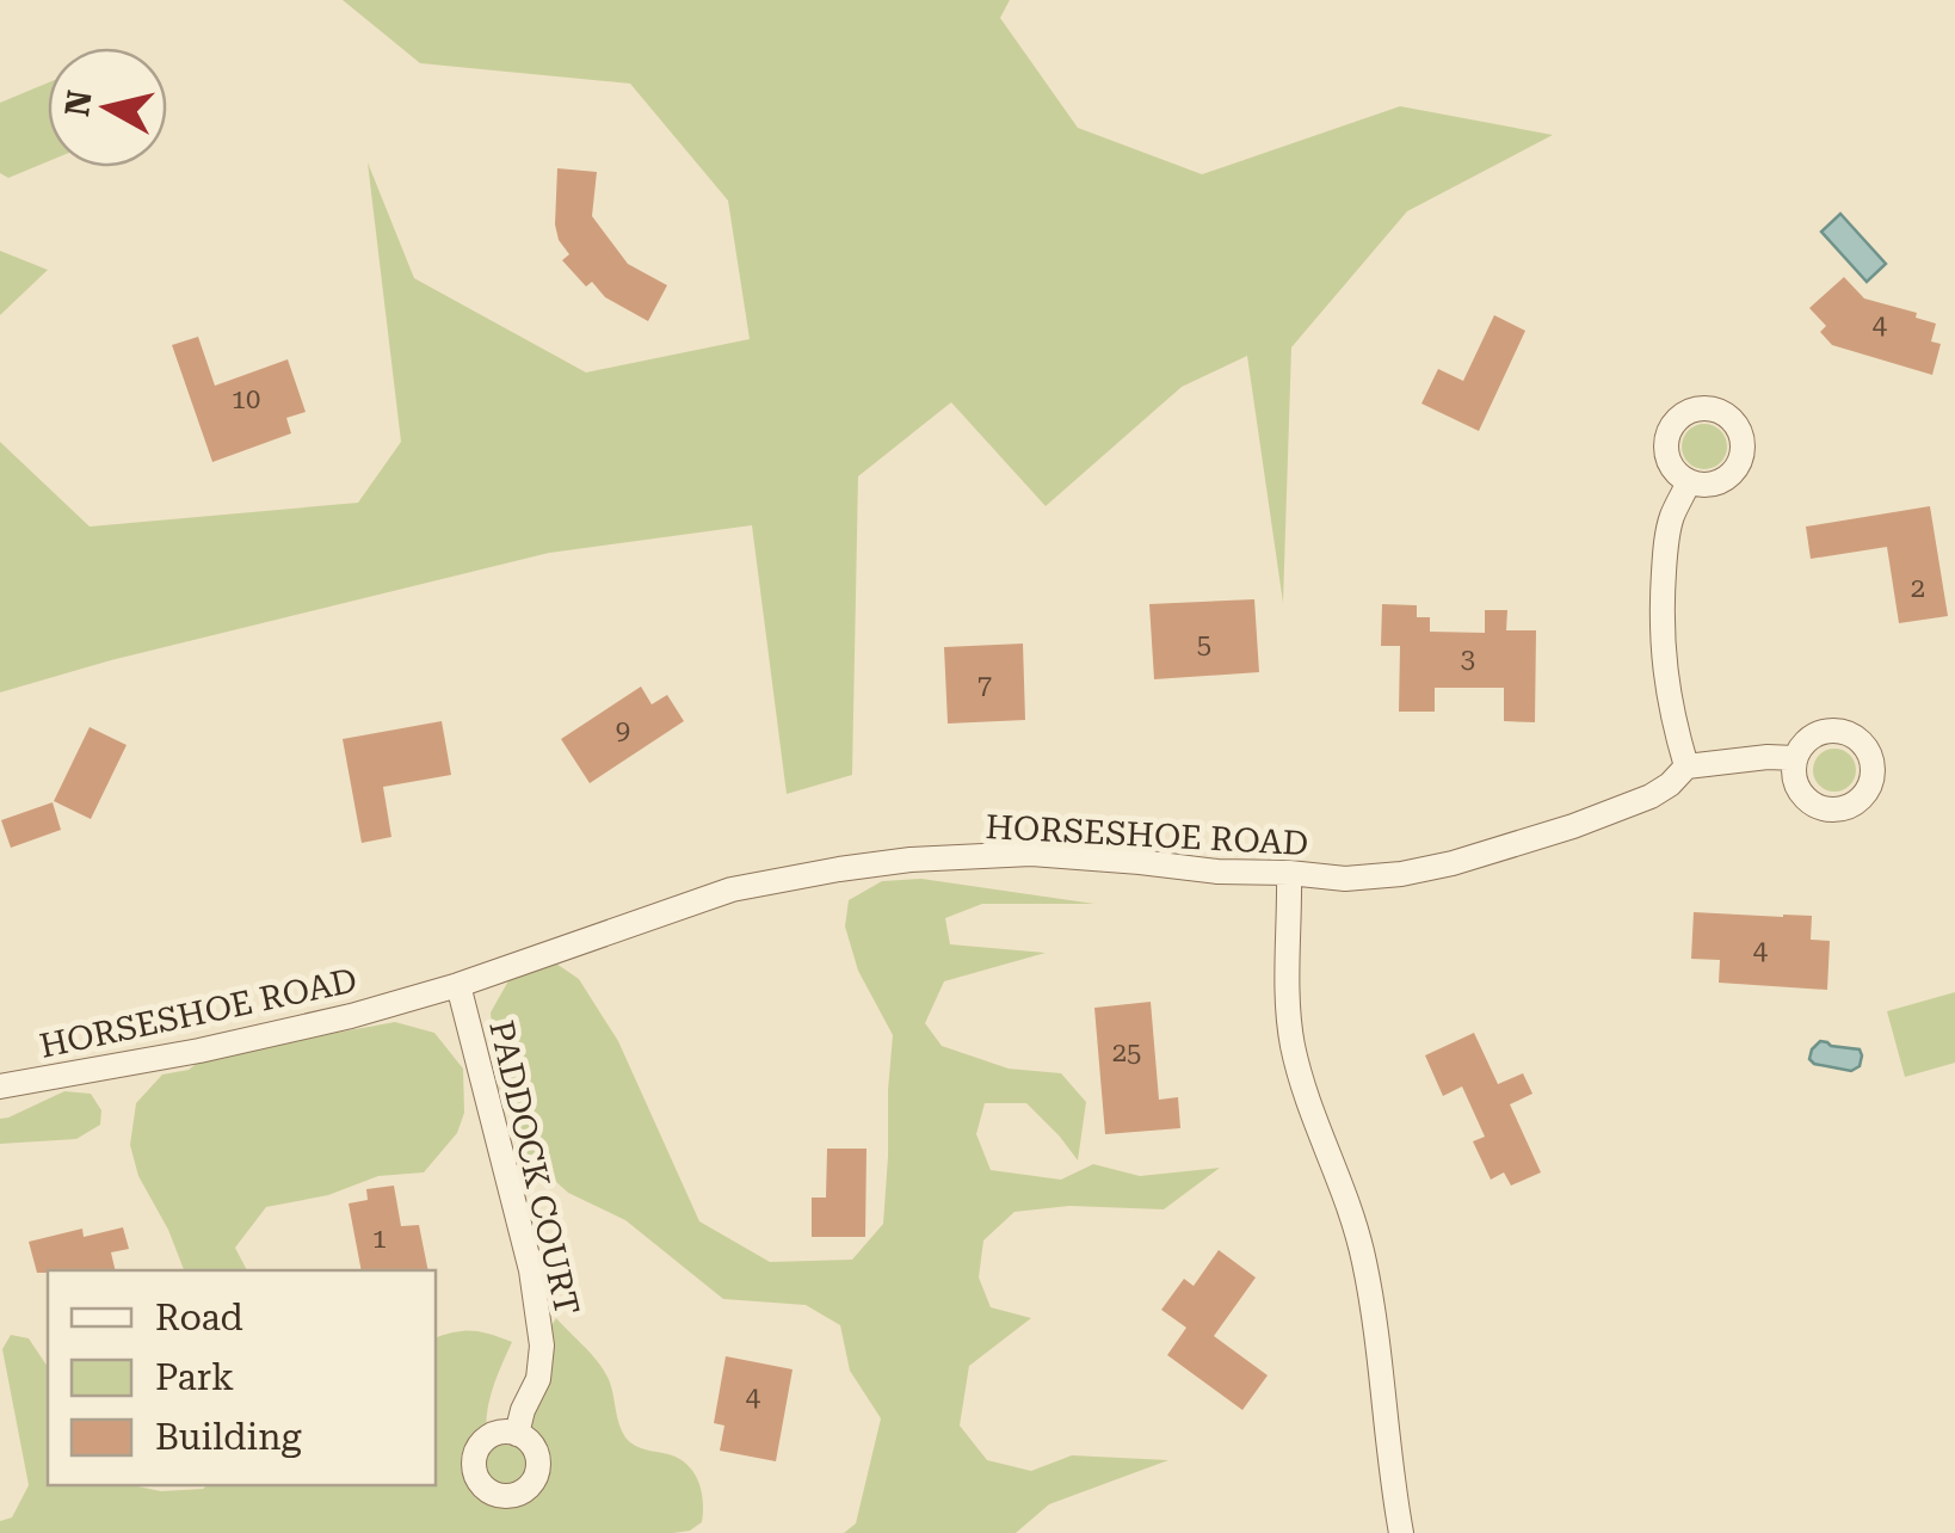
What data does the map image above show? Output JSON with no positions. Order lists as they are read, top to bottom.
{
  "streets": {
    "street": ["HORSESHOE ROAD", "PADDOCK COURT"]
  },
  "crossings": [
    ["HORSESHOE ROAD", "PADDOCK COURT"]
  ],
  "house_numbers": [
    "4",
    "10",
    "2",
    "5",
    "3",
    "7",
    "9",
    "4",
    "25",
    "1",
    "4"
  ],
  "legend": ["Road", "Park", "Building"],
  "north": "left"
}
